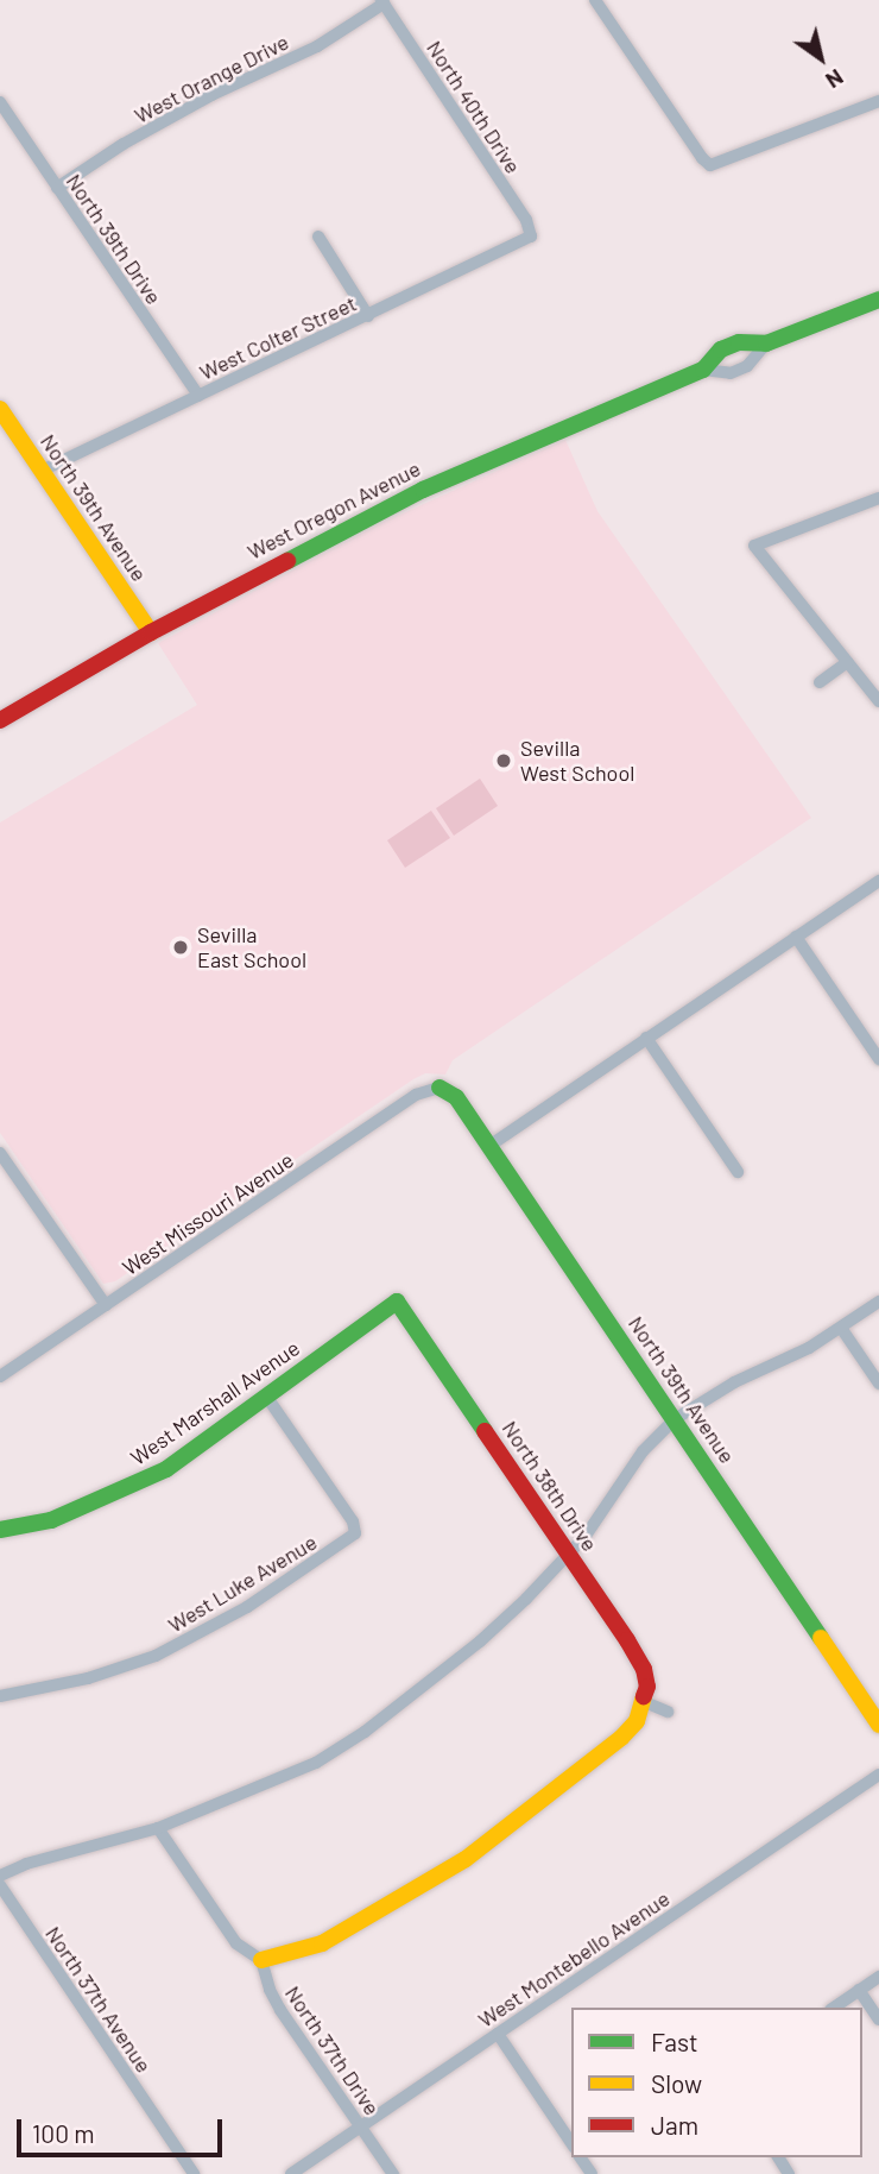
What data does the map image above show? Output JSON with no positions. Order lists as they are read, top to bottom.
{
  "streets": {
    "street": [
      "West Orange Drive",
      "North 40th Drive",
      "North 39th Drive",
      "West Colter Street",
      "North 39th Avenue",
      "West Oregon Avenue",
      "West Missouri Avenue",
      "West Marshall Avenue",
      "North 38th Drive",
      "West Luke Avenue",
      "West Montebello Avenue",
      "North 37th Avenue",
      "North 37th Drive"
    ]
  },
  "crossings": [
    ["West Orange Drive", "North 40th Drive"],
    ["West Orange Drive", "North 39th Drive"],
    ["North 40th Drive", "West Colter Street"],
    ["North 39th Drive", "West Colter Street"],
    ["West Colter Street", "North 39th Avenue"],
    ["North 39th Avenue", "West Oregon Avenue"],
    ["North 39th Avenue", "West Missouri Avenue"],
    ["West Marshall Avenue", "North 38th Drive"],
    ["West Marshall Avenue", "West Luke Avenue"],
    ["West Montebello Avenue", "North 37th Drive"]
  ],
  "places": ["Sevilla West School", "Sevilla East School"],
  "legend": ["Fast", "Slow", "Jam"],
  "scale_bar": "100 m",
  "north": "bottom right"
}
